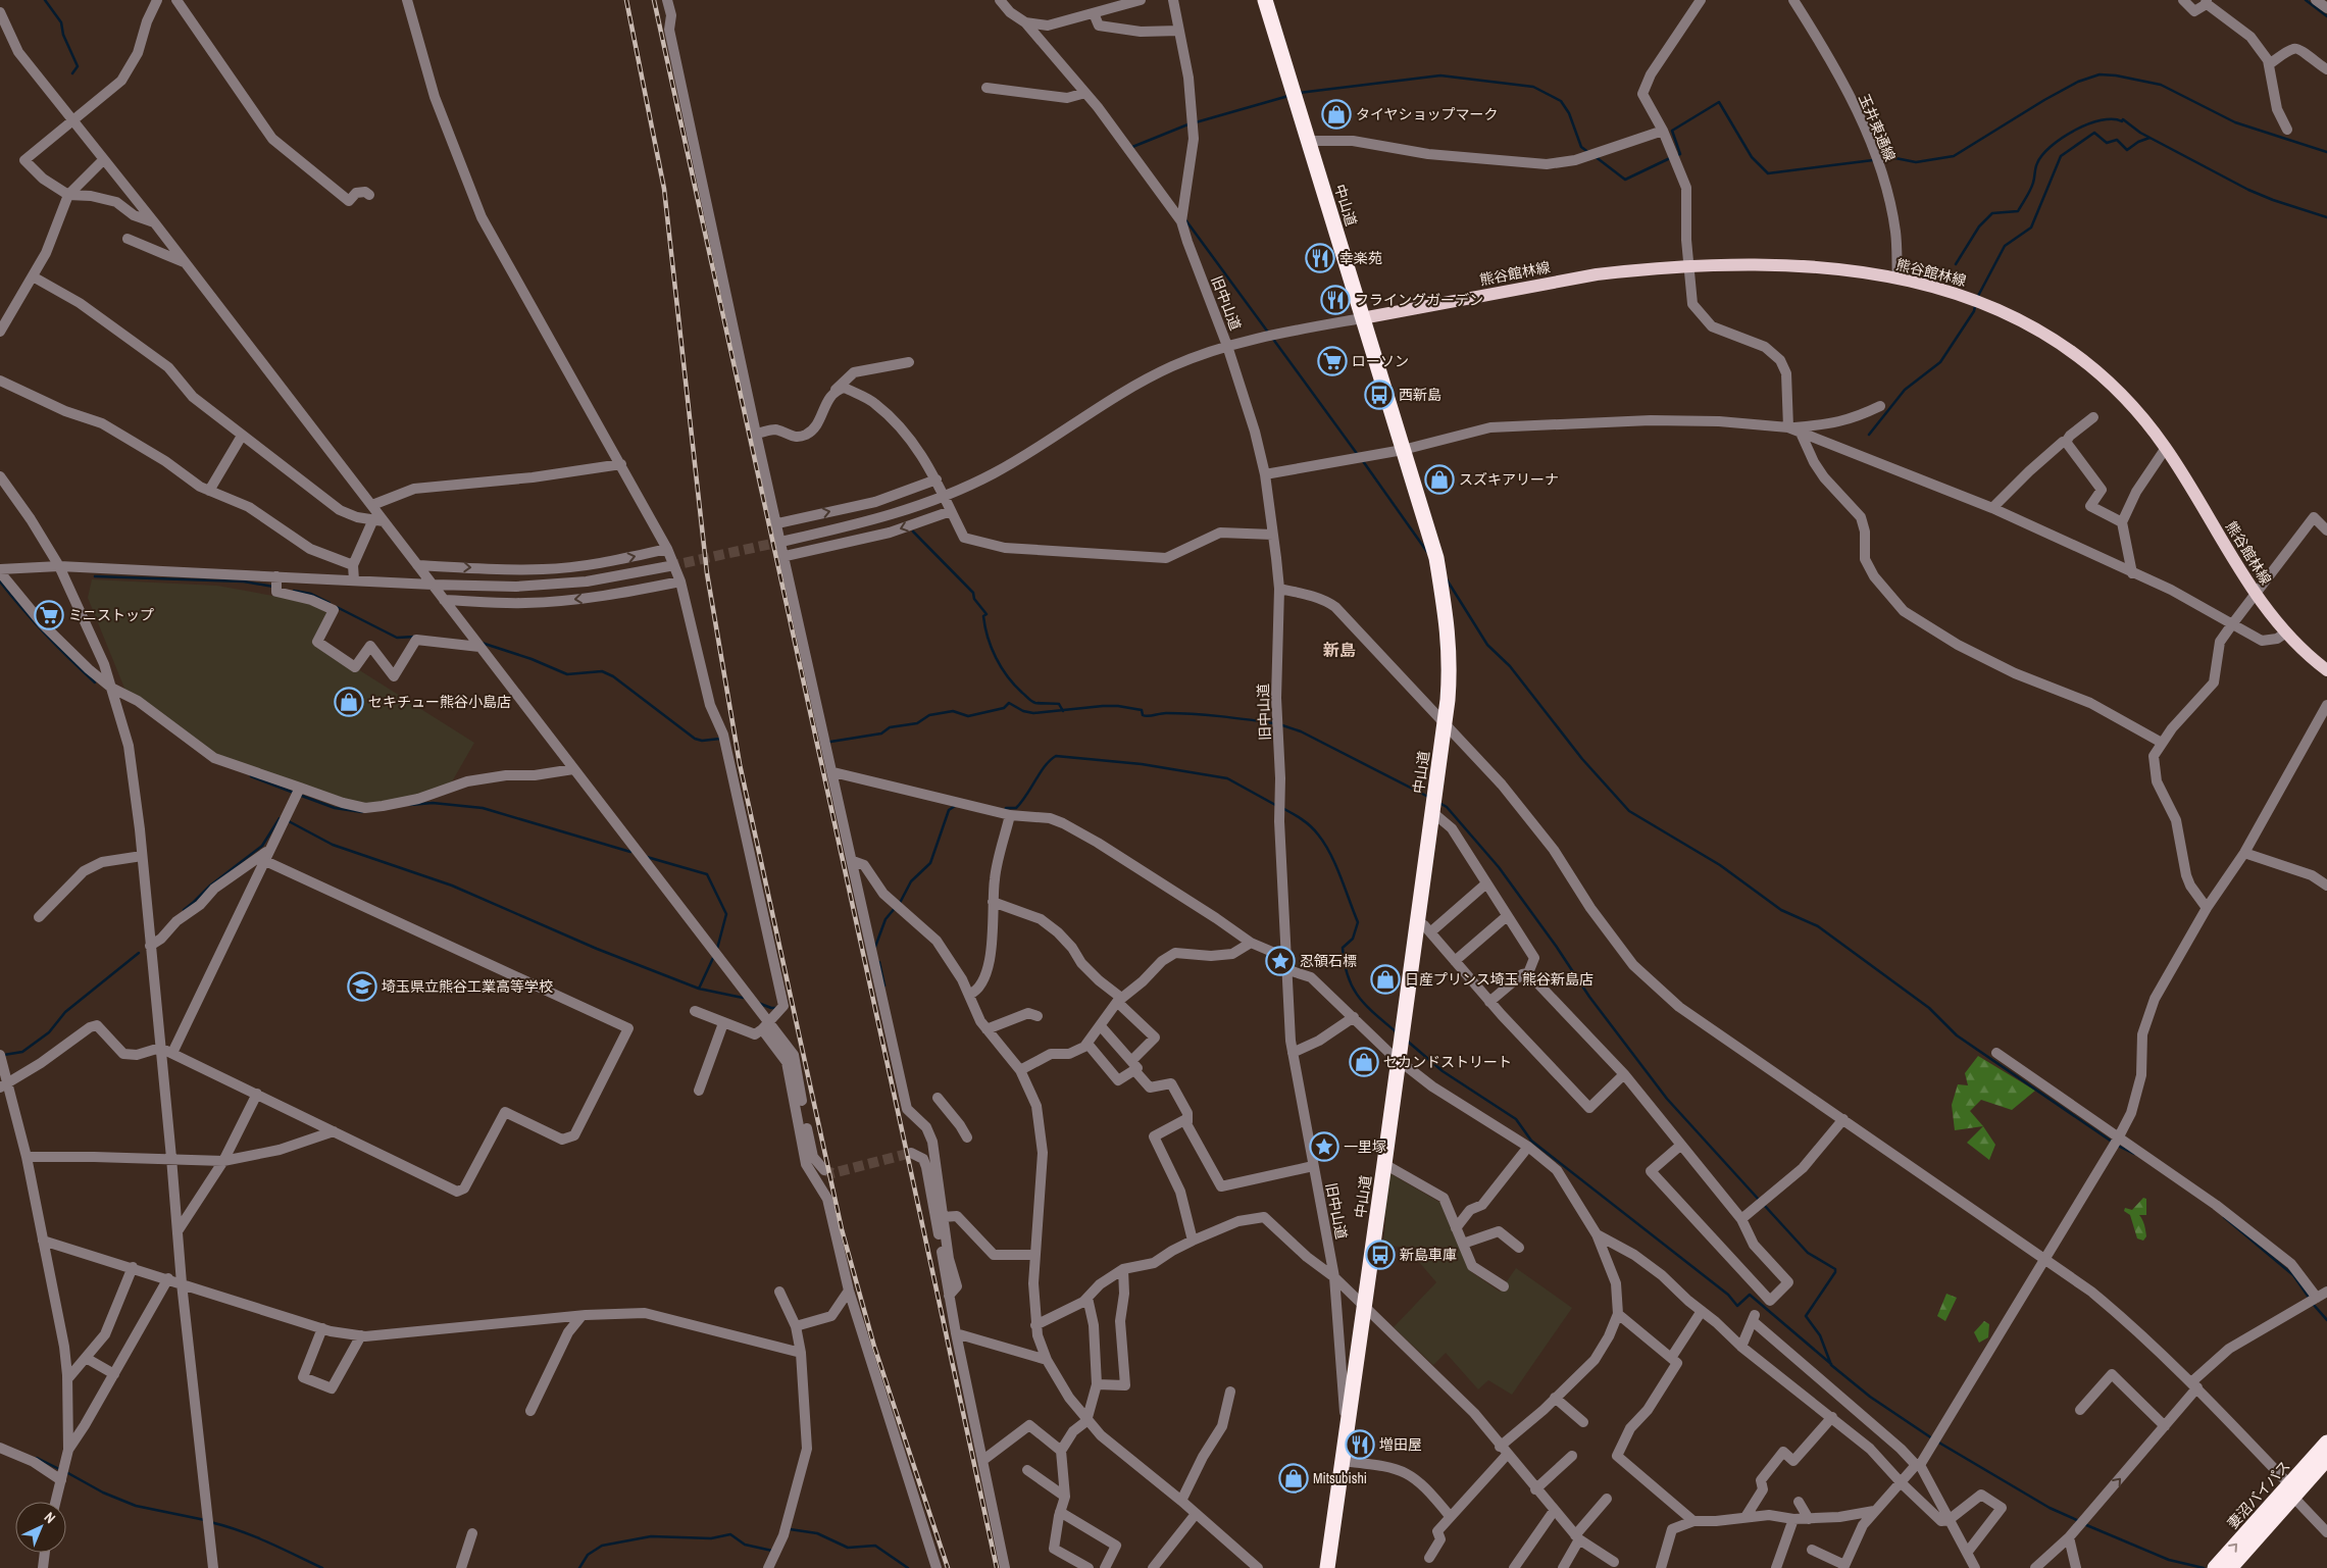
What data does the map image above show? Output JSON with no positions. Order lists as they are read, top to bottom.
{
  "streets": {
    "highway": ["中山道", "妻沼バイパス"],
    "main road": ["熊谷館林線"],
    "street": ["玉井東通線", "旧中山道"]
  },
  "crossings": [
    ["玉井東通線", "熊谷館林線"],
    ["中山道", "熊谷館林線"],
    ["中山道", "旧中山道"]
  ],
  "districts": ["新島"],
  "places": {
    "shop": [
      "タイヤショップマーク",
      "スズキアリーナ",
      "セキチュー熊谷小島店",
      "日産プリンス埼玉 熊谷新島店",
      "セカンドストリート",
      "Mitsubishi"
    ],
    "restaurant": ["幸楽苑", "フライングガーデン", "増田屋"],
    "supermarket": ["ローソン", "ミニストップ"],
    "bus stop": ["西新島", "新島車庫"],
    "place": ["忍領石標", "一里塚"],
    "school or university": ["埼玉県立熊谷工業高等学校"]
  },
  "north": "top right"
}
